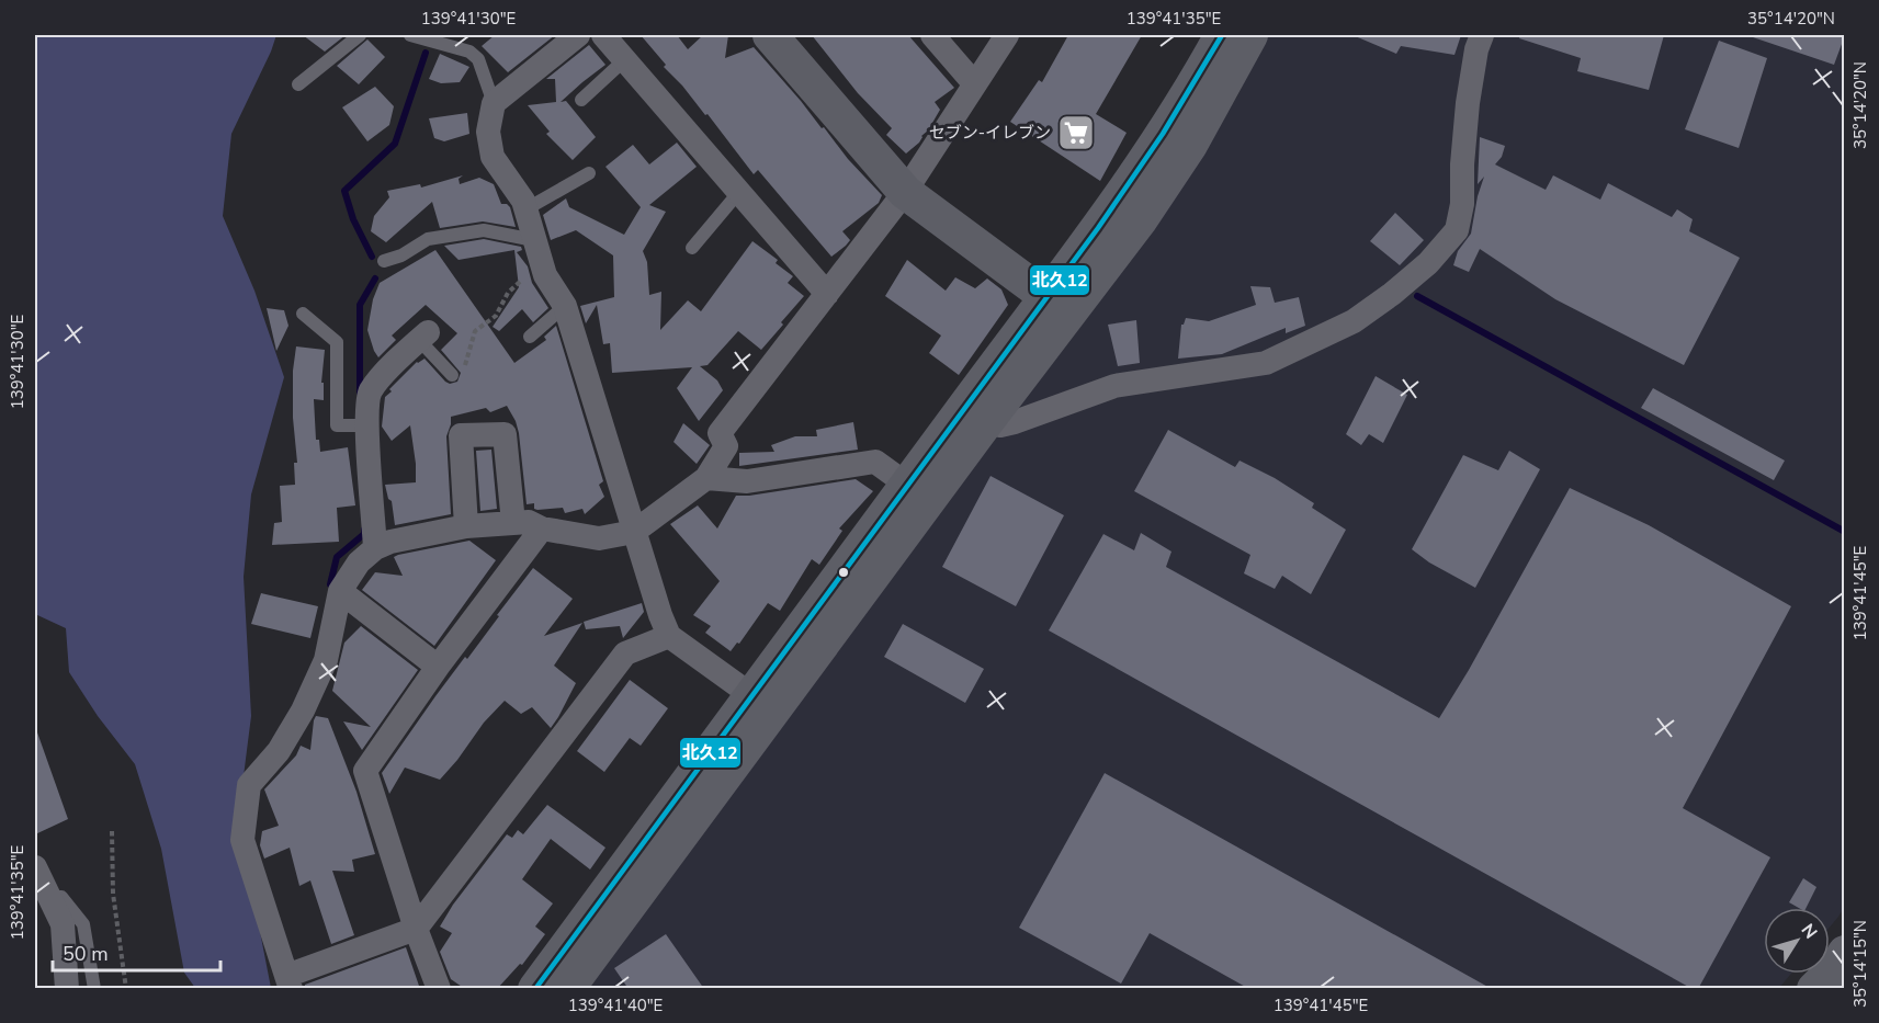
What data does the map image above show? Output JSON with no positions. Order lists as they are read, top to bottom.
{
  "places": {
    "supermarket": ["セブン-イレブン"]
  },
  "lines": ["transit line 北久12"],
  "scale_bar": "50 m",
  "north": "top right",
  "coordinates": [
    "139°41'30\"E",
    "139°41'35\"E",
    "35°14'20\"N",
    "139°41'45\"E",
    "35°14'15\"N",
    "139°41'40\"E"
  ]
}
